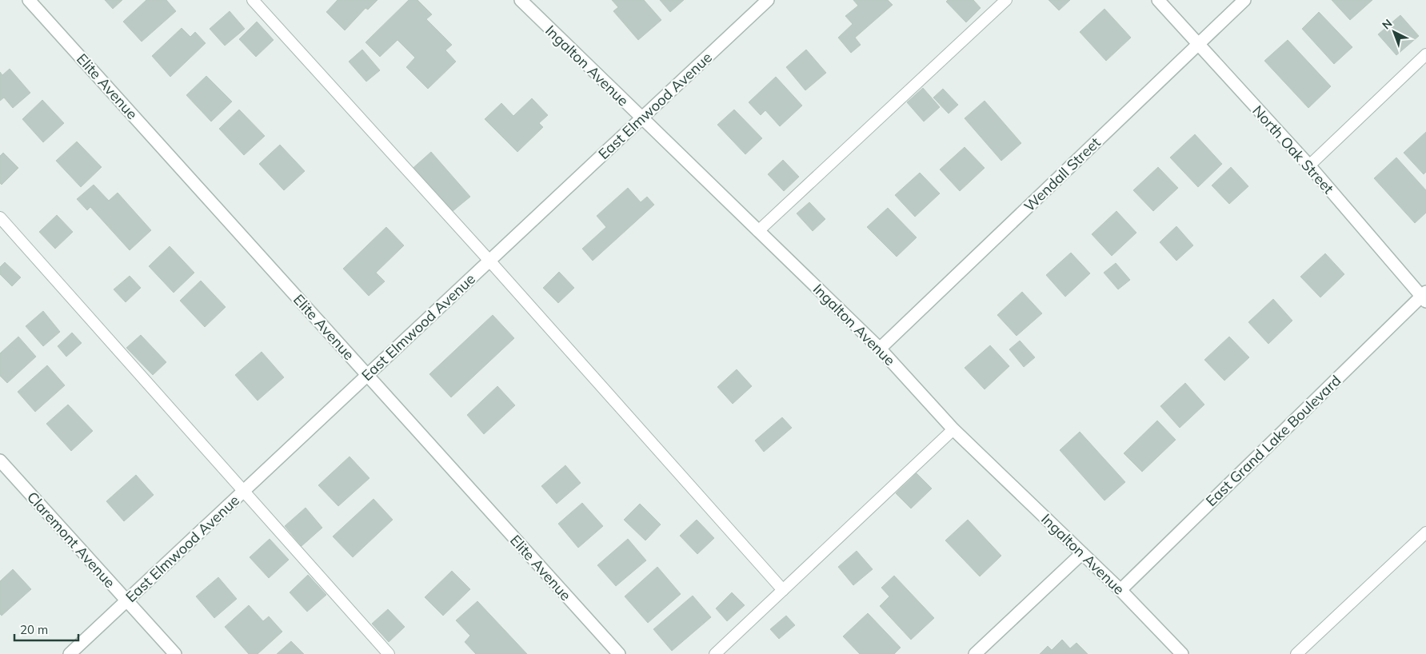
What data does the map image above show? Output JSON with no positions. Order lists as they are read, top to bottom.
{
  "streets": {
    "street": [
      "Ingalton Avenue",
      "Elite Avenue",
      "East Elmwood Avenue",
      "North Oak Street",
      "Wendall Street",
      "East Grand Lake Boulevard",
      "Claremont Avenue"
    ]
  },
  "crossings": [
    ["Ingalton Avenue", "East Elmwood Avenue"],
    ["Ingalton Avenue", "Wendall Street"],
    ["Ingalton Avenue", "East Grand Lake Boulevard"],
    ["Elite Avenue", "East Elmwood Avenue"],
    ["East Elmwood Avenue", "Claremont Avenue"],
    ["North Oak Street", "Wendall Street"],
    ["North Oak Street", "East Grand Lake Boulevard"]
  ],
  "scale_bar": "20 m",
  "north": "top left"
}
